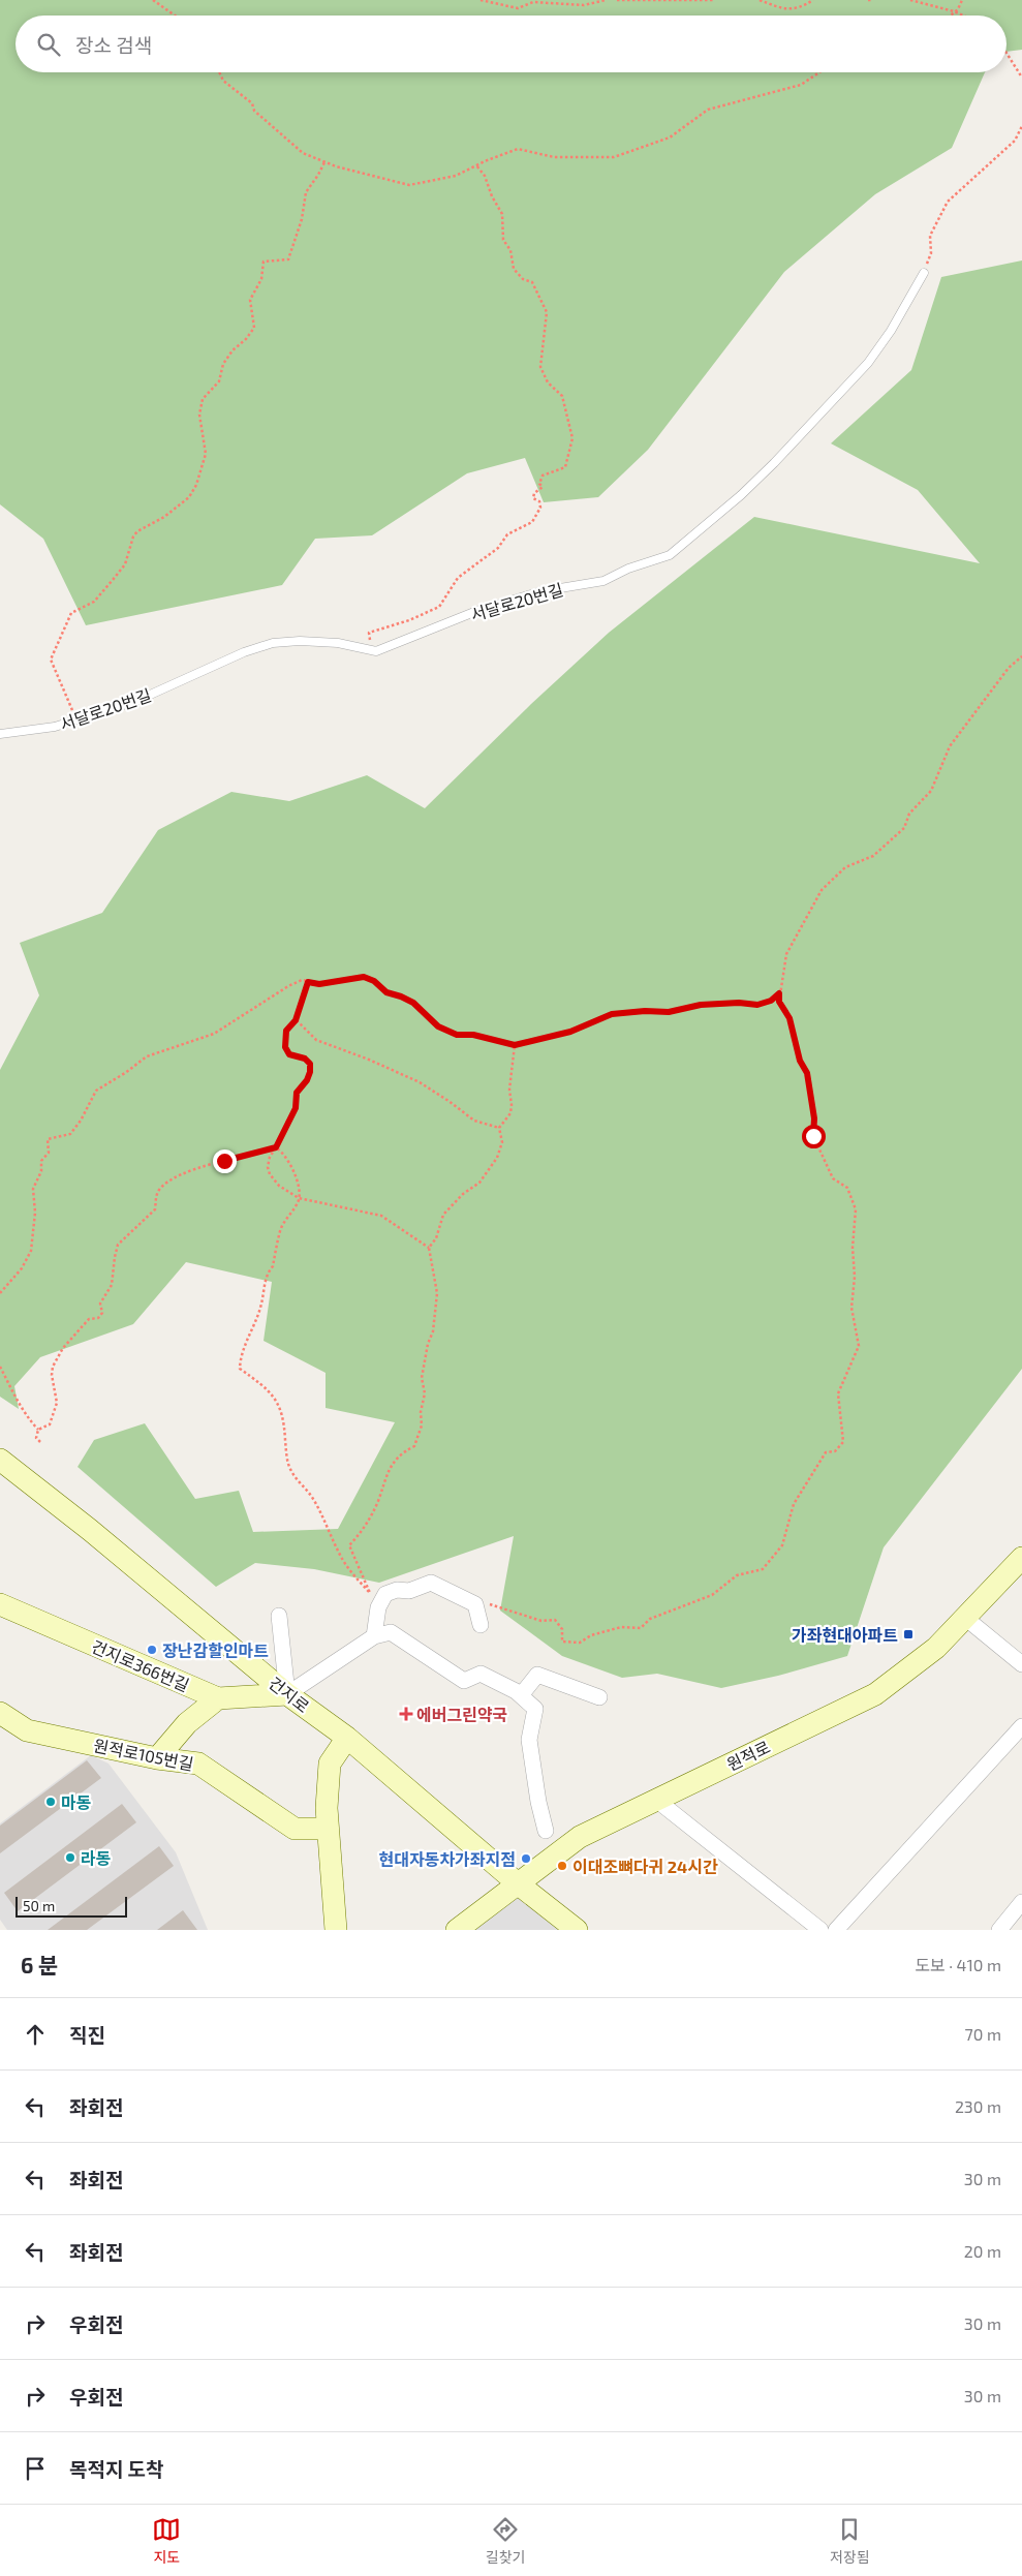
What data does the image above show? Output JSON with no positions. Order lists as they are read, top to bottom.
{
  "streets": {
    "street": [
      "건지로366번길",
      "건지로",
      "원적로105번길",
      "원적로"
    ],
    "lane": ["서달로20번길"]
  },
  "crossings": [
    ["건지로366번길", "건지로"],
    ["건지로", "원적로"]
  ],
  "places": {
    "transit": ["가좌현대아파트"],
    "other": [
      "장난감할인마트",
      "마동",
      "라동",
      "현대자동차가좌지점",
      "이대조뼈다귀 24시간"
    ],
    "health": ["에버그린약국"]
  },
  "scale_bar": "50 m",
  "page": {
    "search": "장소 검색",
    "scale": "50 m",
    "heading": ["6 분", "도보 · 410 m"],
    "list": [
      ["직진", "70 m"],
      ["좌회전", "230 m"],
      ["좌회전", "30 m"],
      ["좌회전", "20 m"],
      ["우회전", "30 m"],
      ["우회전", "30 m"],
      "목적지 도착"
    ],
    "nav": ["지도", "길찾기", "저장됨"]
  }
}
